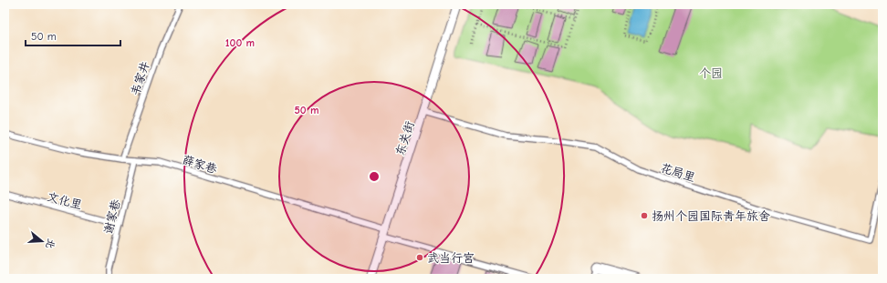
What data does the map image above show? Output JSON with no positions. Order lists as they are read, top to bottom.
{
  "streets": {
    "street": ["东关街"],
    "lane": [
      "韦家井",
      "薛家巷",
      "花局里",
      "文化里",
      "谢家巷"
    ]
  },
  "crossings": [
    ["韦家井", "薛家巷"],
    ["东关街", "薛家巷"],
    ["东关街", "花局里"],
    ["薛家巷", "谢家巷"],
    ["文化里", "谢家巷"]
  ],
  "parks": ["个园"],
  "places": ["扬州个园国际青年旅舍", "武当行宫"],
  "scale_bar": "50 m",
  "north": "right",
  "rings": ["100 m", "50 m"]
}
